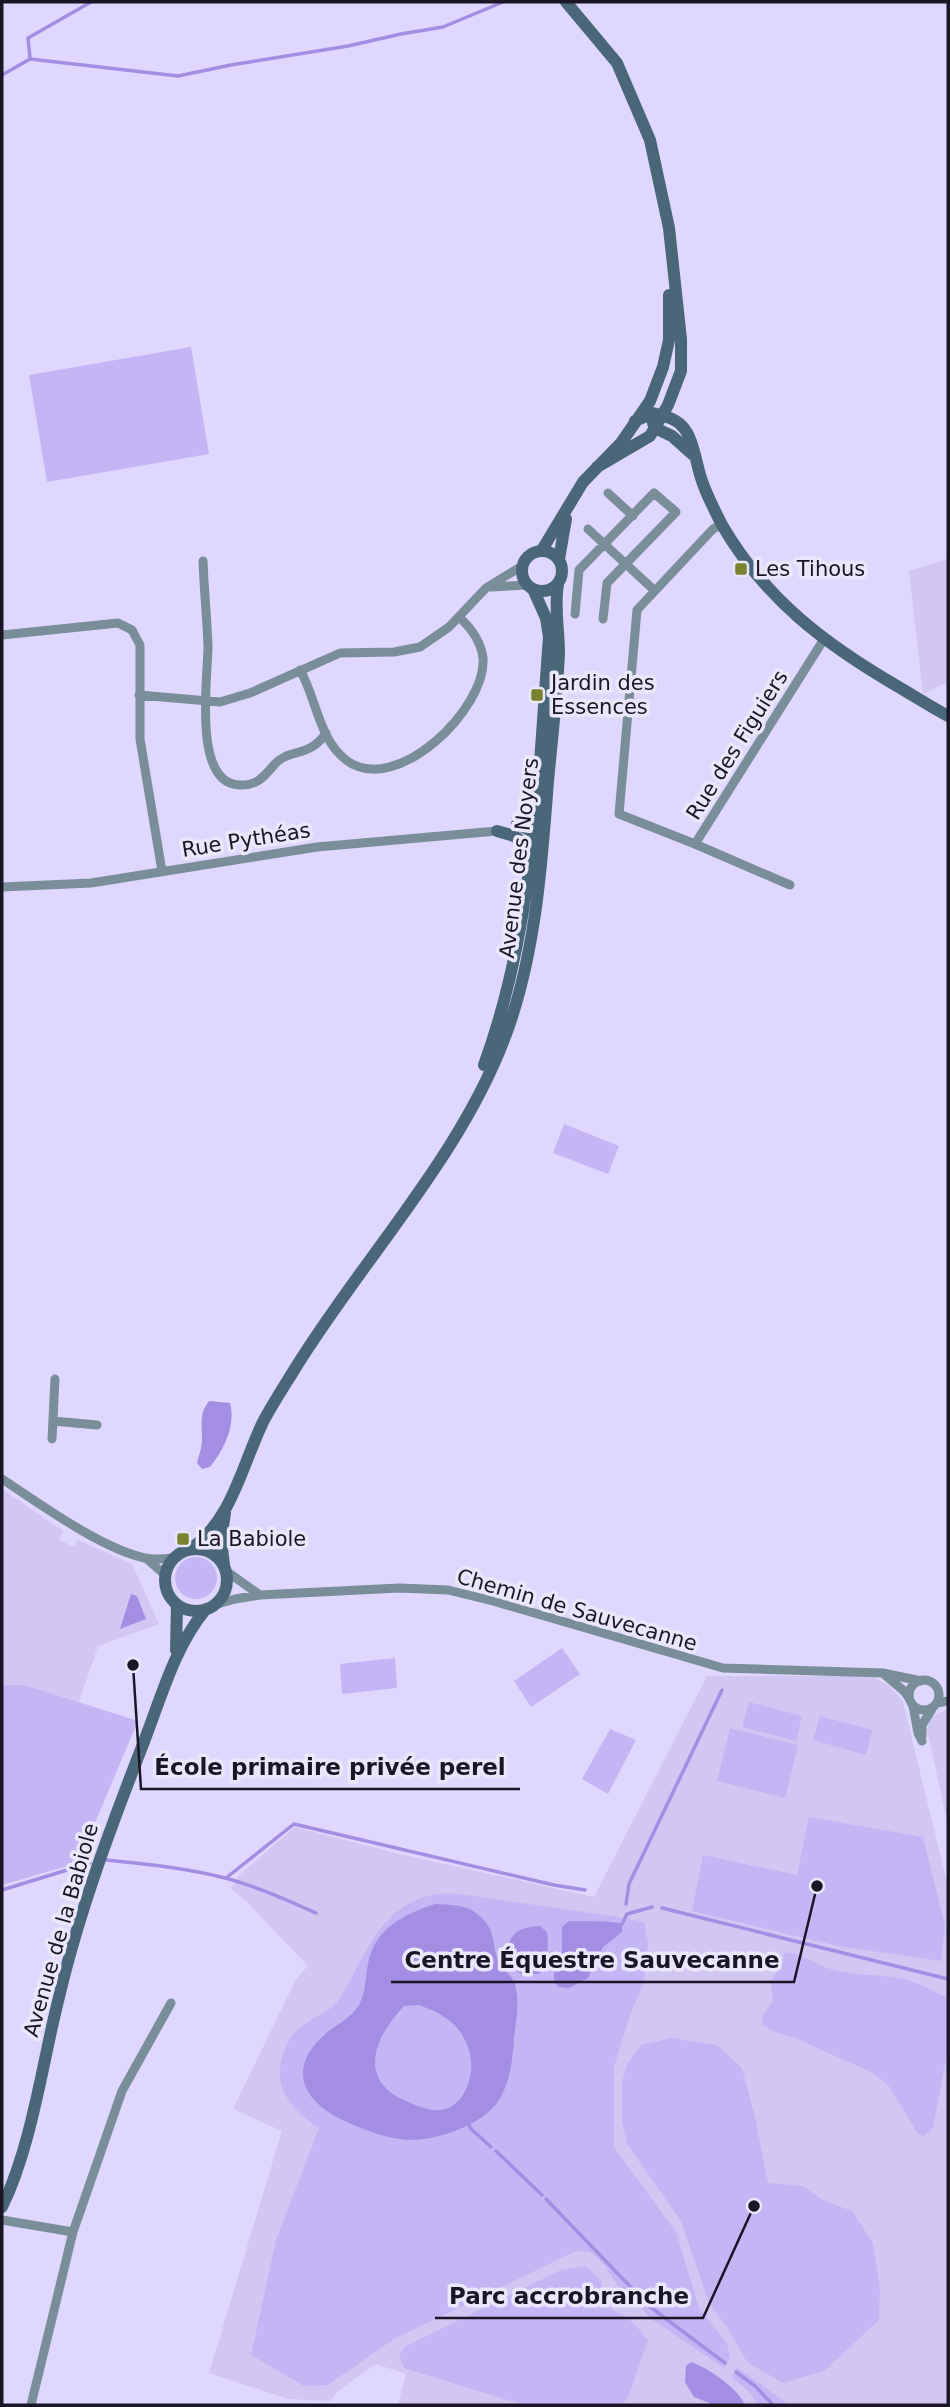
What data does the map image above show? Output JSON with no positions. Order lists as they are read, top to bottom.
{
  "streets": {
    "street": [
      "Rue des Figuiers",
      "Rue Pythéas",
      "Avenue des Noyers",
      "Chemin de Sauvecanne",
      "Avenue de la Babiole"
    ]
  },
  "crossings": [
    ["Avenue des Noyers", "Chemin de Sauvecanne"],
    ["Avenue des Noyers", "Avenue de la Babiole"],
    ["Chemin de Sauvecanne", "Avenue de la Babiole"]
  ],
  "places": {
    "transit": ["Les Tihous", "Jardin des Essences", "La Babiole"],
    "other": ["École primaire privée perel", "Centre Équestre Sauvecanne", "Parc accrobranche"]
  }
}
